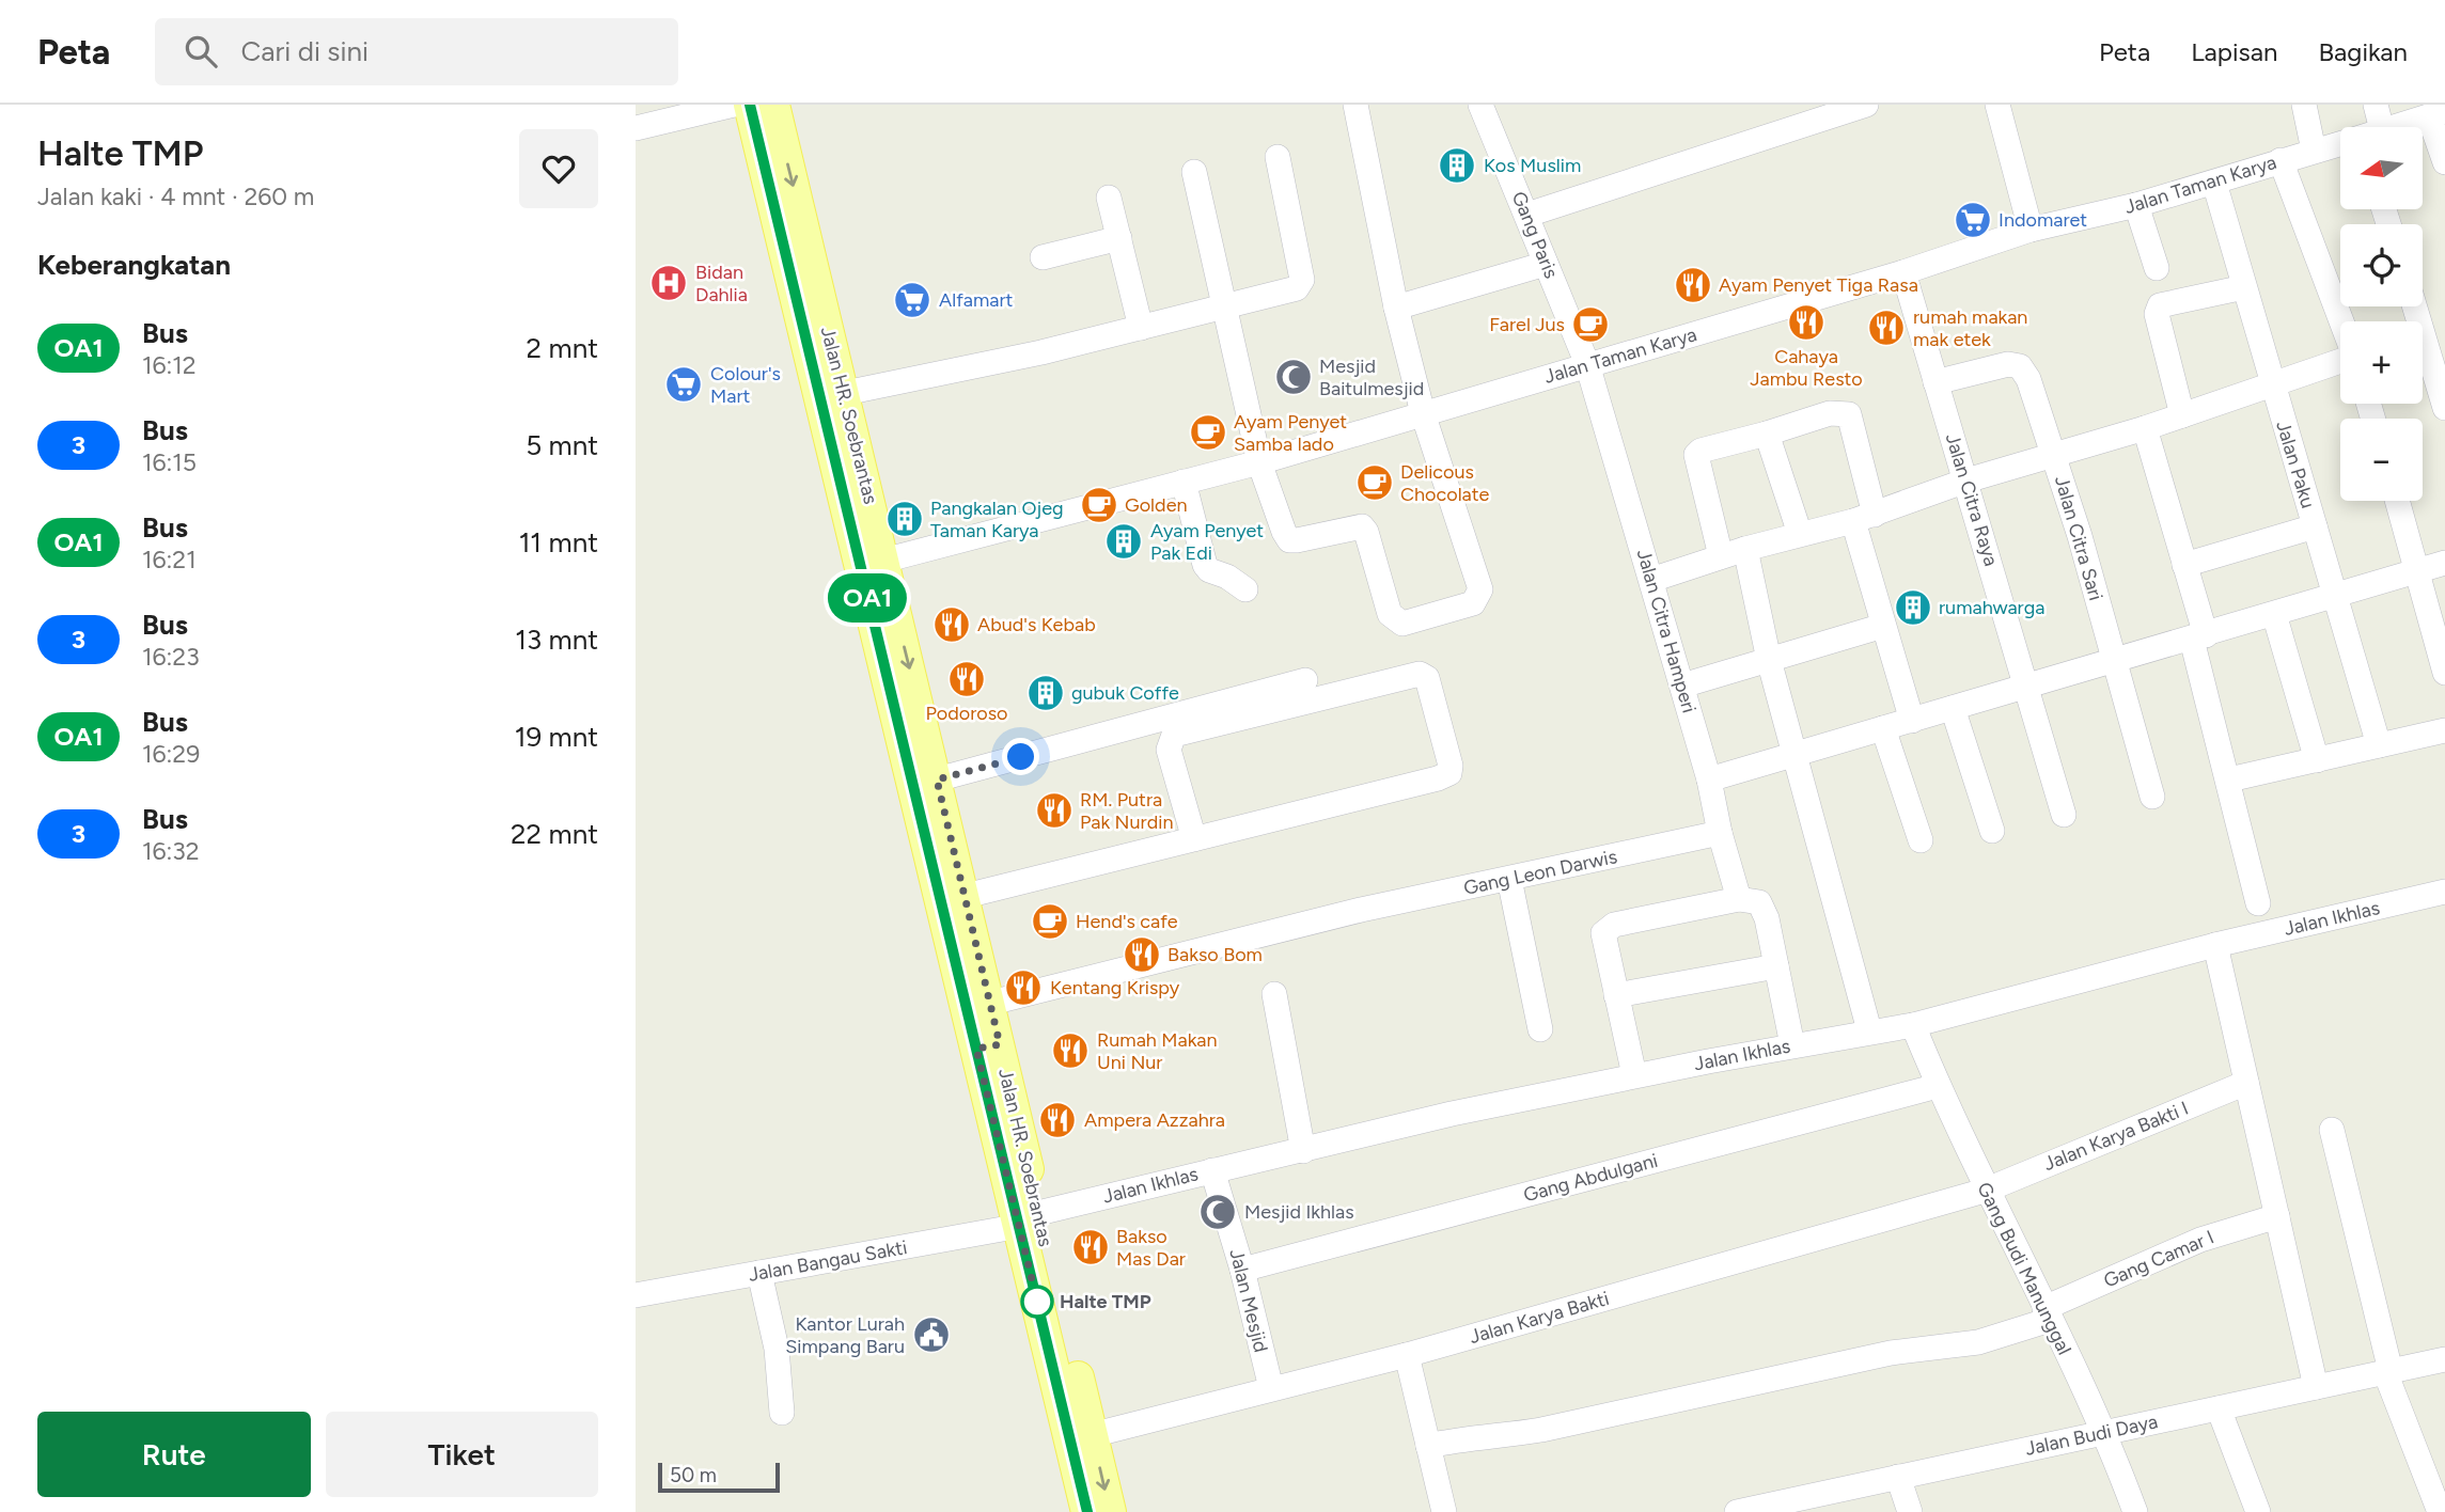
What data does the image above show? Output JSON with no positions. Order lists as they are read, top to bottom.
{
  "streets": {
    "main road": ["Jalan HR. Soebrantas"],
    "street": [
      "Jalan Taman Karya",
      "Gang Paris",
      "Jalan Paku",
      "Jalan Citra Raya",
      "Jalan Citra Sari",
      "Jalan Citra Hamperi",
      "Gang Leon Darwis",
      "Jalan Ikhlas",
      "Jalan Karya Bakti I",
      "Gang Abdulgani",
      "Gang Camar I",
      "Jalan Bangau Sakti",
      "Gang Budi Manunggal",
      "Jalan Mesjid",
      "Jalan Karya Bakti",
      "Jalan Budi Daya"
    ]
  },
  "crossings": [
    ["Jalan Taman Karya", "Gang Paris"],
    ["Jalan Taman Karya", "Jalan HR. Soebrantas"],
    ["Jalan Taman Karya", "Jalan Paku"],
    ["Jalan Taman Karya", "Jalan Citra Raya"],
    ["Jalan Taman Karya", "Jalan Citra Hamperi"],
    ["Gang Paris", "Jalan Citra Hamperi"],
    ["Jalan HR. Soebrantas", "Gang Leon Darwis"],
    ["Jalan HR. Soebrantas", "Jalan Ikhlas"],
    ["Jalan HR. Soebrantas", "Jalan Bangau Sakti"],
    ["Jalan HR. Soebrantas", "Jalan Karya Bakti"],
    ["Jalan Citra Raya", "Jalan Citra Sari"],
    ["Jalan Citra Hamperi", "Gang Leon Darwis"],
    ["Jalan Ikhlas", "Jalan Bangau Sakti"],
    ["Jalan Ikhlas", "Gang Budi Manunggal"],
    ["Jalan Ikhlas", "Jalan Mesjid"],
    ["Jalan Karya Bakti I", "Gang Budi Manunggal"],
    ["Jalan Karya Bakti I", "Jalan Karya Bakti"],
    ["Gang Abdulgani", "Gang Budi Manunggal"],
    ["Gang Abdulgani", "Jalan Mesjid"],
    ["Gang Camar I", "Gang Budi Manunggal"],
    ["Gang Budi Manunggal", "Jalan Karya Bakti"],
    ["Gang Budi Manunggal", "Jalan Budi Daya"],
    ["Jalan Mesjid", "Jalan Karya Bakti"]
  ],
  "places": {
    "building": [
      "Kos Muslim",
      "Pangkalan Ojeg Taman Karya",
      "Ayam Penyet Pak Edi",
      "rumahwarga",
      "gubuk Coffe"
    ],
    "supermarket": ["Indomaret", "Alfamart", "Colour's Mart"],
    "hospital": ["Bidan Dahlia"],
    "restaurant": [
      "Ayam Penyet Tiga Rasa",
      "Cahaya Jambu Resto",
      "rumah makan mak etek",
      "Abud's Kebab",
      "Podoroso",
      "RM. Putra Pak Nurdin",
      "Bakso Bom",
      "Kentang Krispy",
      "Rumah Makan Uni Nur",
      "Ampera Azzahra",
      "Bakso Mas Dar"
    ],
    "cafe": [
      "Farel Jus",
      "Ayam Penyet Samba lado",
      "Delicous Chocolate",
      "Golden",
      "Hend's cafe"
    ],
    "mosque": ["Mesjid Baitulmesjid", "Mesjid Ikhlas"],
    "other": ["Halte TMP"],
    "public building": ["Kantor Lurah Simpang Baru"]
  },
  "lines": ["bus line OA1"],
  "scale_bar": "50 m",
  "north": "left",
  "page": {
    "header": "Peta",
    "search": "Cari di sini",
    "nav": ["Peta", "Lapisan", "Bagikan"],
    "heading": [
      ["Halte TMP", "Jalan kaki · 4 mnt · 260 m"],
      "Keberangkatan"
    ],
    "on_map": "OA1",
    "map_buttons": ["+", "−"],
    "list": [
      {
        "mark": "OA1",
        "name": "Bus",
        "note": "16:12",
        "value": "2 mnt"
      },
      {
        "mark": "3",
        "name": "Bus",
        "note": "16:15",
        "value": "5 mnt"
      },
      {
        "mark": "OA1",
        "name": "Bus",
        "note": "16:21",
        "value": "11 mnt"
      },
      {
        "mark": "3",
        "name": "Bus",
        "note": "16:23",
        "value": "13 mnt"
      },
      {
        "mark": "OA1",
        "name": "Bus",
        "note": "16:29",
        "value": "19 mnt"
      },
      {
        "mark": "3",
        "name": "Bus",
        "note": "16:32",
        "value": "22 mnt"
      }
    ],
    "buttons": ["Rute", "Tiket"],
    "scale": "50 m"
  }
}
